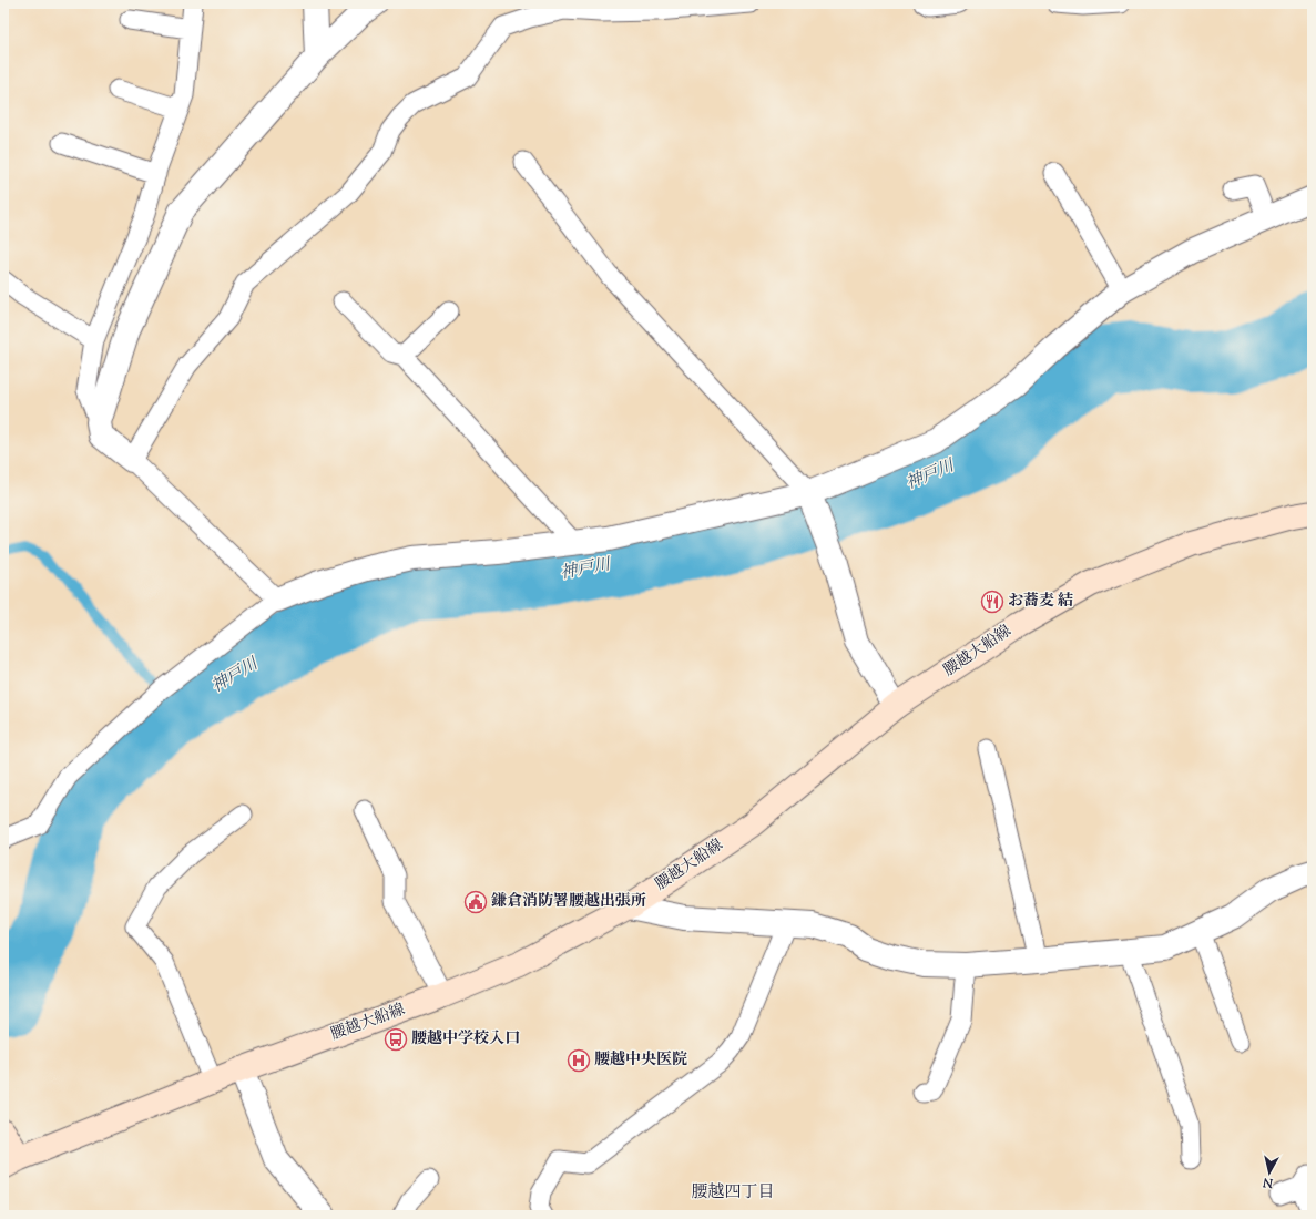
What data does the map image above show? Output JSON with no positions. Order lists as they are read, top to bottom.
{
  "streets": {
    "main road": ["腰越大船線"]
  },
  "districts": ["腰越四丁目"],
  "water": ["神戸川"],
  "places": {
    "restaurant": ["お蕎麦 結"],
    "public building": ["鎌倉消防署腰越出張所"],
    "bus stop": ["腰越中学校入口"],
    "hospital": ["腰越中央医院"]
  },
  "north": "bottom"
}
